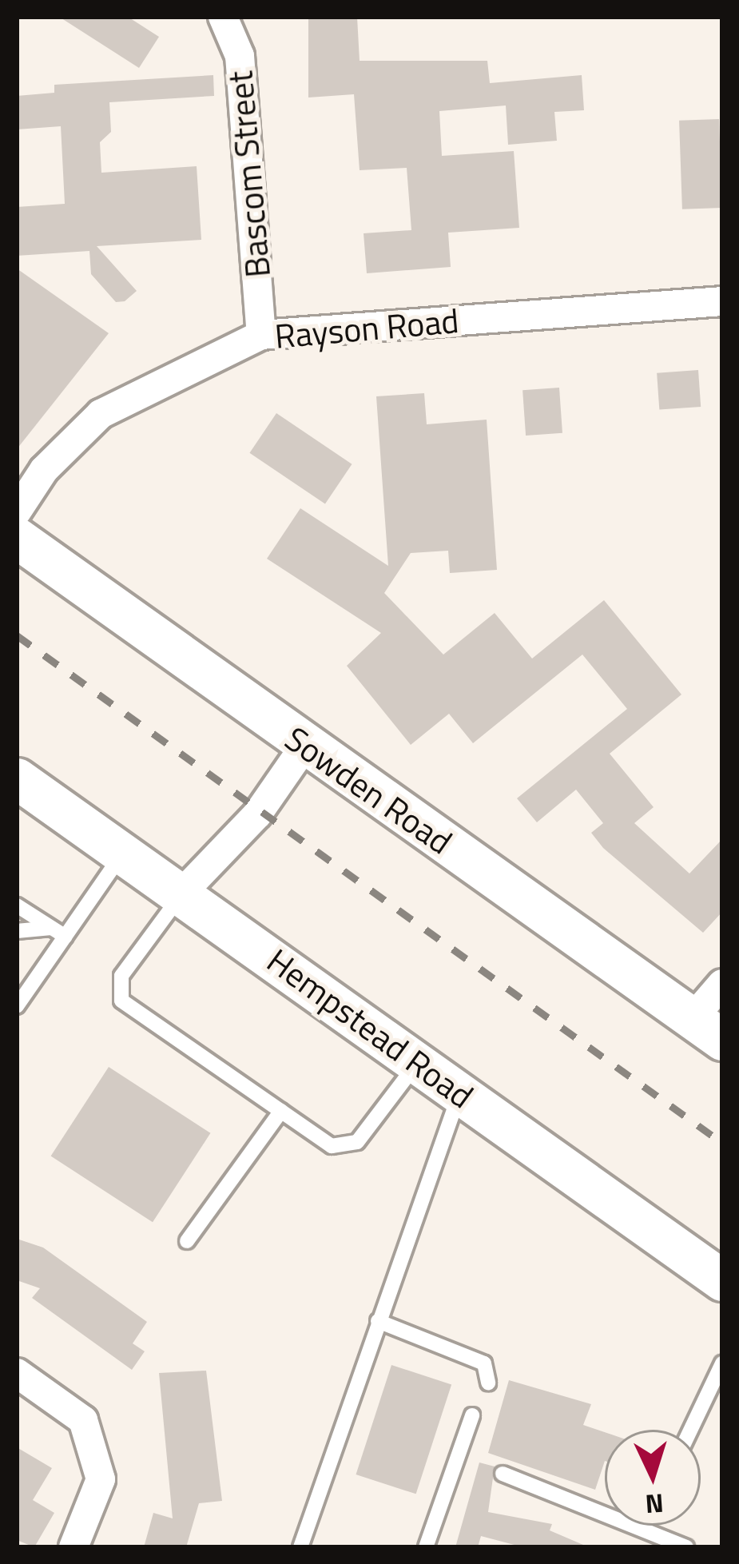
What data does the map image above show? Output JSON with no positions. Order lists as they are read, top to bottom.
{
  "streets": {
    "main road": ["Sowden Road", "Hempstead Road"],
    "street": ["Bascom Street", "Rayson Road"]
  },
  "crossings": [
    ["Bascom Street", "Rayson Road"]
  ],
  "north": "bottom"
}
